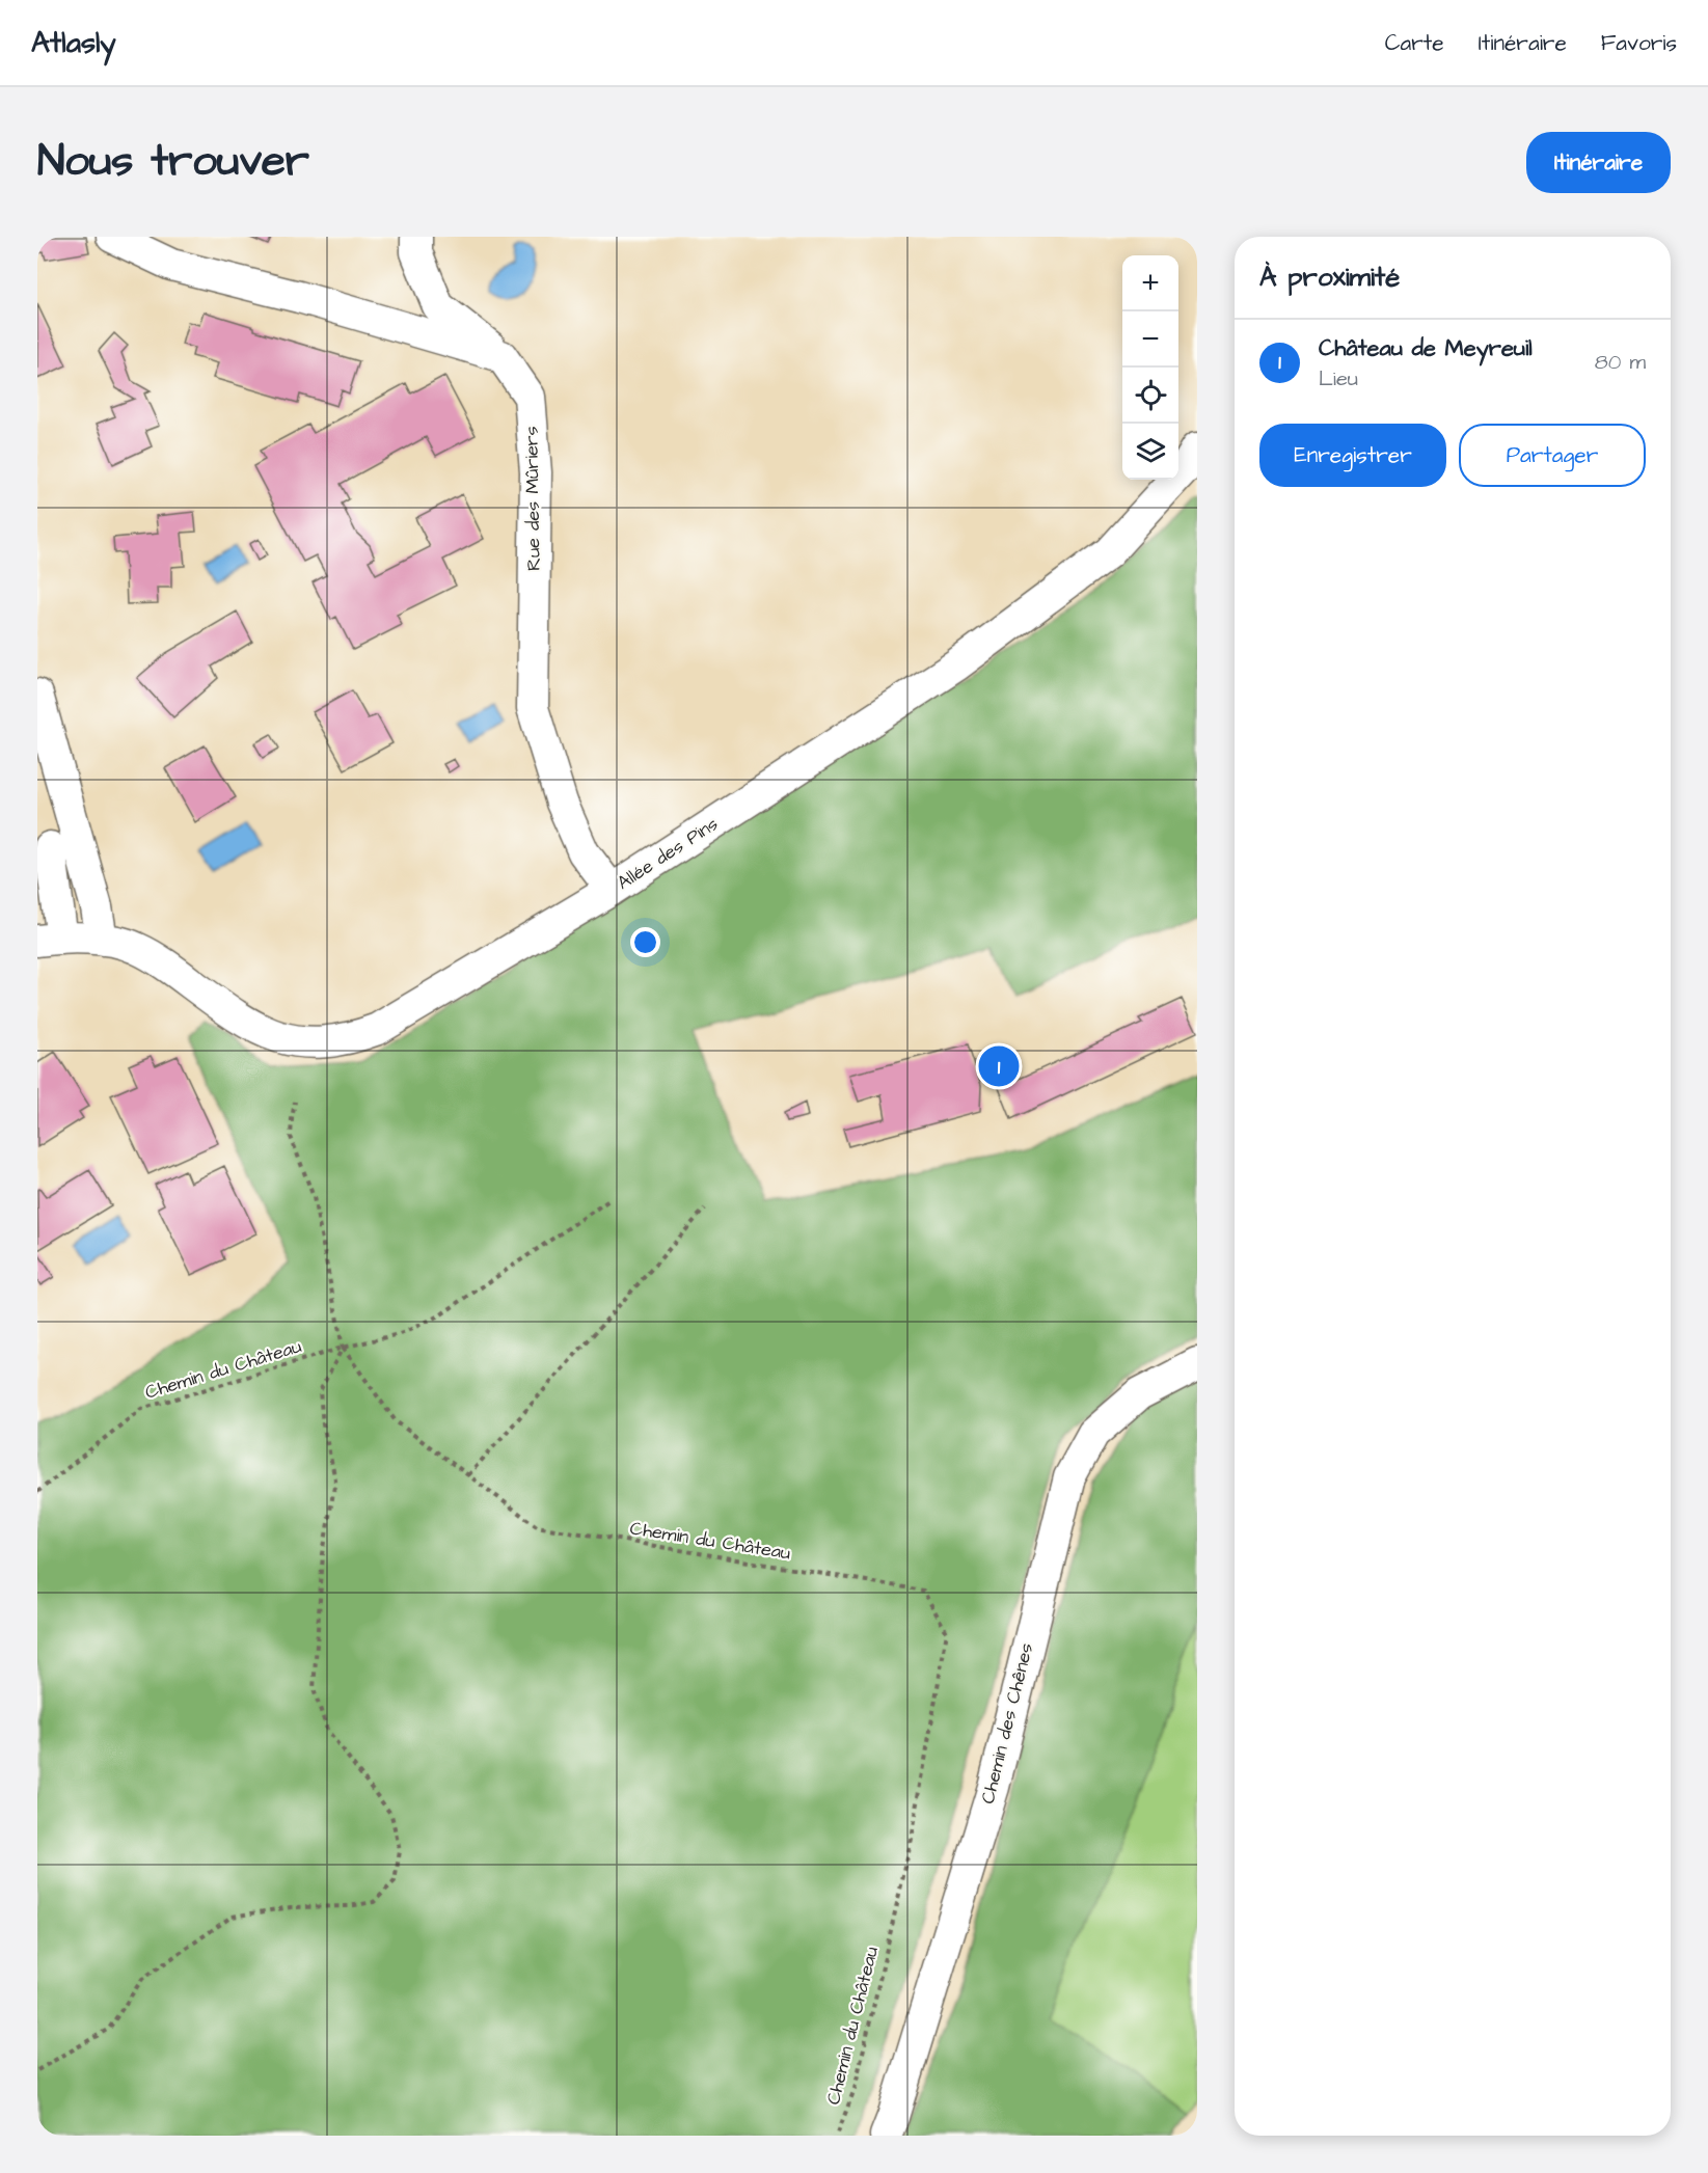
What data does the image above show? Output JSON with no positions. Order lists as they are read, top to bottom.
{
  "streets": {
    "street": ["Rue des Mûriers", "Allée des Pins", "Chemin des Chênes"],
    "path": ["Chemin du Château"]
  },
  "crossings": [
    ["Rue des Mûriers", "Allée des Pins"]
  ],
  "page": {
    "header": "Atlasly",
    "nav": ["Carte", "Itinéraire", "Favoris"],
    "title": "Nous trouver",
    "buttons": [
      "Itinéraire",
      ["Enregistrer", "Partager"]
    ],
    "heading": "À proximité",
    "map_buttons": ["+", "−"],
    "list": [
      {
        "mark": "1",
        "name": "Château de Meyreuil",
        "note": "Lieu",
        "value": "80 m"
      }
    ],
    "pins": "1"
  }
}
